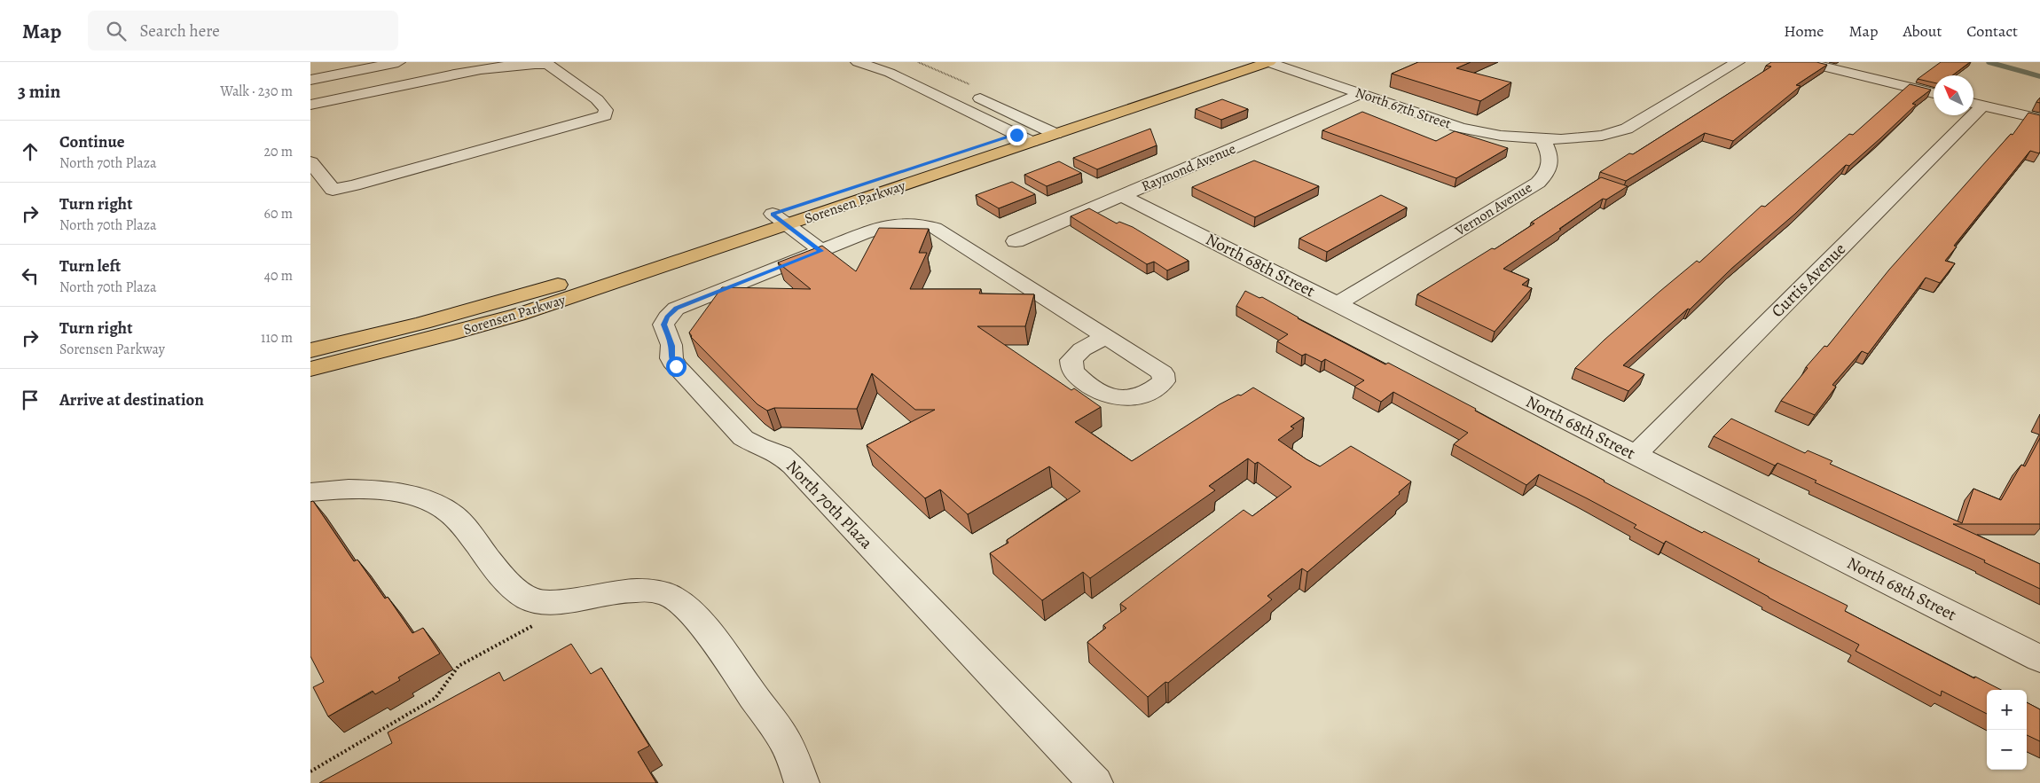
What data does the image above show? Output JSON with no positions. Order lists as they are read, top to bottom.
{
  "streets": {
    "main road": ["Sorensen Parkway"],
    "street": [
      "North 67th Street",
      "Raymond Avenue",
      "Vernon Avenue",
      "North 68th Street",
      "Curtis Avenue",
      "North 70th Plaza"
    ]
  },
  "crossings": [
    ["North 67th Street", "Raymond Avenue"],
    ["North 67th Street", "Sorensen Parkway"],
    ["North 67th Street", "Vernon Avenue"],
    ["Raymond Avenue", "North 68th Street"],
    ["Vernon Avenue", "North 68th Street"],
    ["North 68th Street", "Curtis Avenue"]
  ],
  "north": "top left",
  "page": {
    "header": "Map",
    "search": "Search here",
    "nav": [
      "Home",
      "Map",
      "About",
      "Contact"
    ],
    "heading": ["3 min", "Walk · 230 m"],
    "list": [
      ["Continue", "North 70th Plaza", "20 m"],
      ["Turn right", "North 70th Plaza", "60 m"],
      ["Turn left", "North 70th Plaza", "40 m"],
      ["Turn right", "Sorensen Parkway", "110 m"],
      "Arrive at destination"
    ],
    "map_buttons": ["+", "−"]
  }
}
